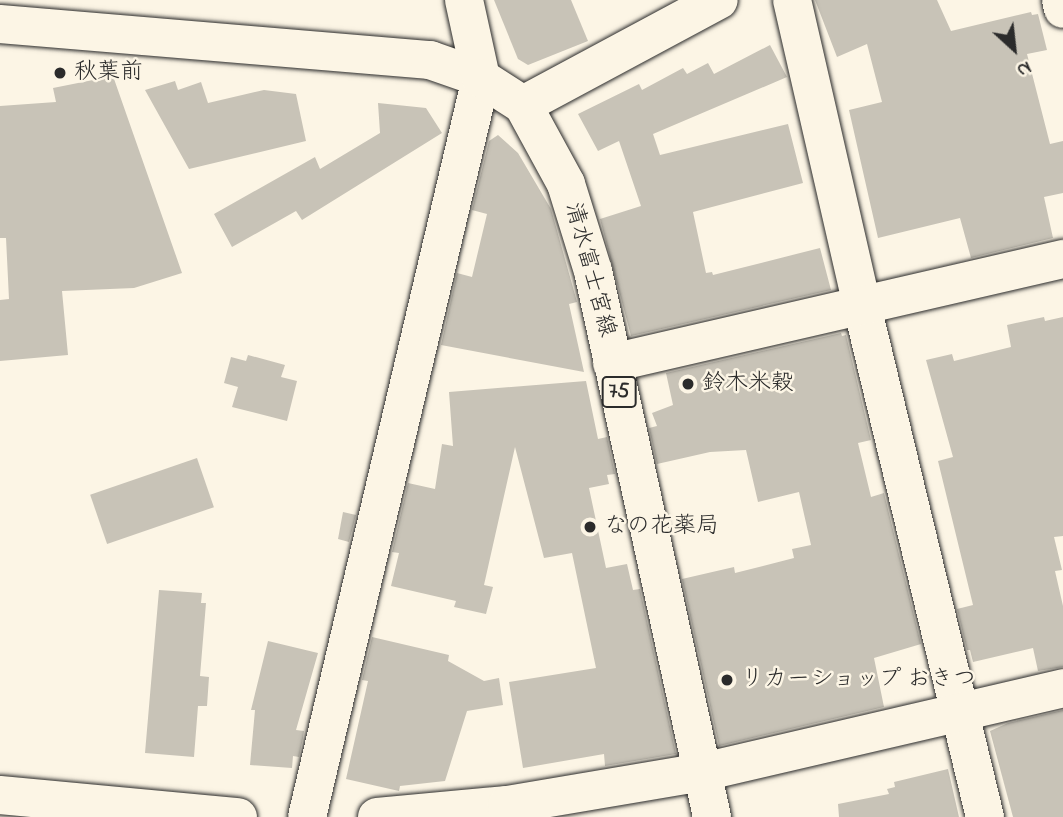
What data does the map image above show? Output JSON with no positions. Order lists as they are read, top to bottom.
{
  "streets": {
    "street": ["清水富士宮線", "75"]
  },
  "places": [
    "秋葉前",
    "鈴木米穀",
    "なの花薬局",
    "リカーショップ おきつ"
  ],
  "north": "bottom right"
}
